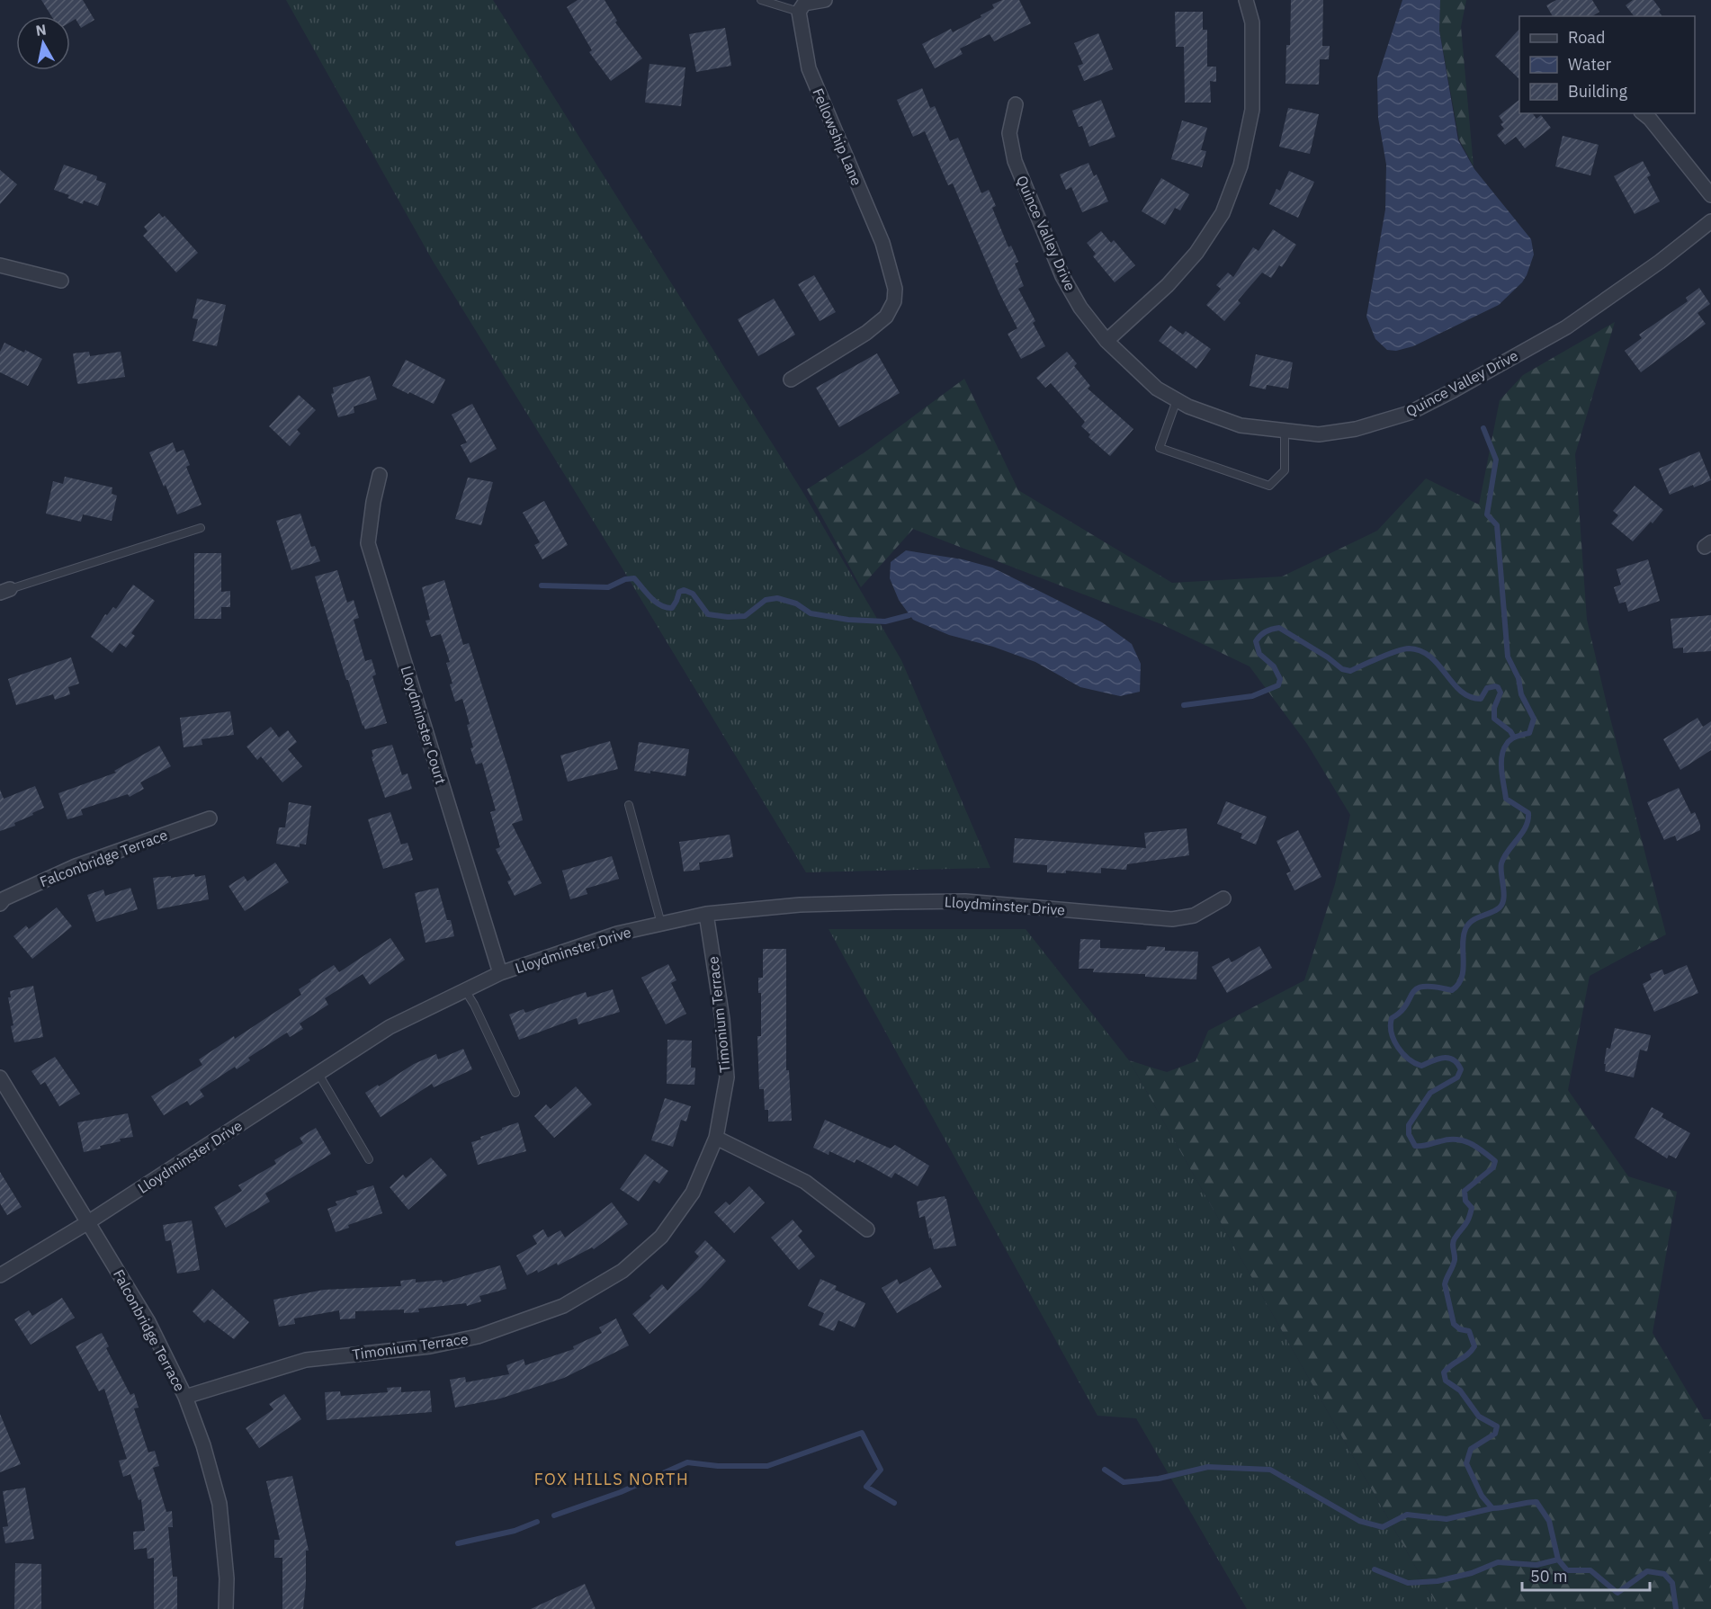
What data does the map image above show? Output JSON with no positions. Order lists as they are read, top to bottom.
{
  "streets": {
    "street": [
      "Fellowship Lane",
      "Quince Valley Drive",
      "Lloydminster Court",
      "Falconbridge Terrace",
      "Lloydminster Drive",
      "Timonium Terrace"
    ]
  },
  "crossings": [
    ["Lloydminster Court", "Lloydminster Drive"],
    ["Falconbridge Terrace", "Lloydminster Drive"],
    ["Falconbridge Terrace", "Timonium Terrace"],
    ["Lloydminster Drive", "Timonium Terrace"]
  ],
  "districts": ["FOX HILLS NORTH"],
  "legend": ["Road", "Water", "Building"],
  "scale_bar": "50 m",
  "north": "top"
}
